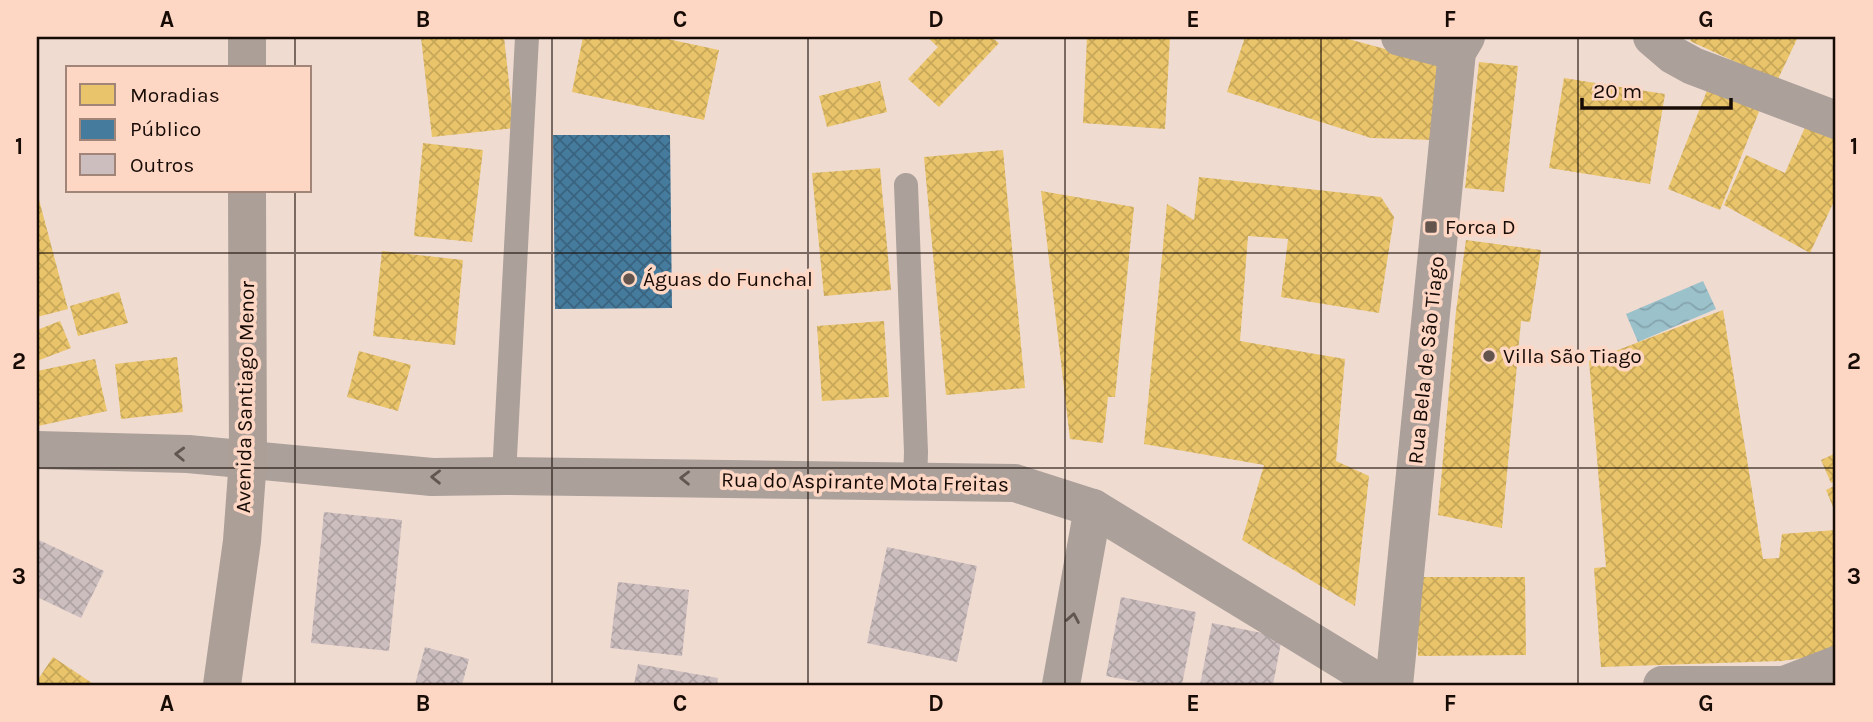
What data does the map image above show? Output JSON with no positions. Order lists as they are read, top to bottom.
{
  "streets": {
    "main road": ["Avenida Santiago Menor"],
    "street": ["Rua Bela de São Tiago", "Rua do Aspirante Mota Freitas"]
  },
  "crossings": [
    ["Avenida Santiago Menor", "Rua do Aspirante Mota Freitas"]
  ],
  "one_way": ["Rua do Aspirante Mota Freitas"],
  "places": {
    "transit": ["Forca D"],
    "other": ["Águas do Funchal", "Villa São Tiago"]
  },
  "legend": ["Moradias", "Público", "Outros"],
  "scale_bar": "20 m",
  "grid": {
    "columns": [
      "A",
      "B",
      "C",
      "D",
      "E",
      "F",
      "G"
    ],
    "rows": ["1", "2", "3"]
  }
}
